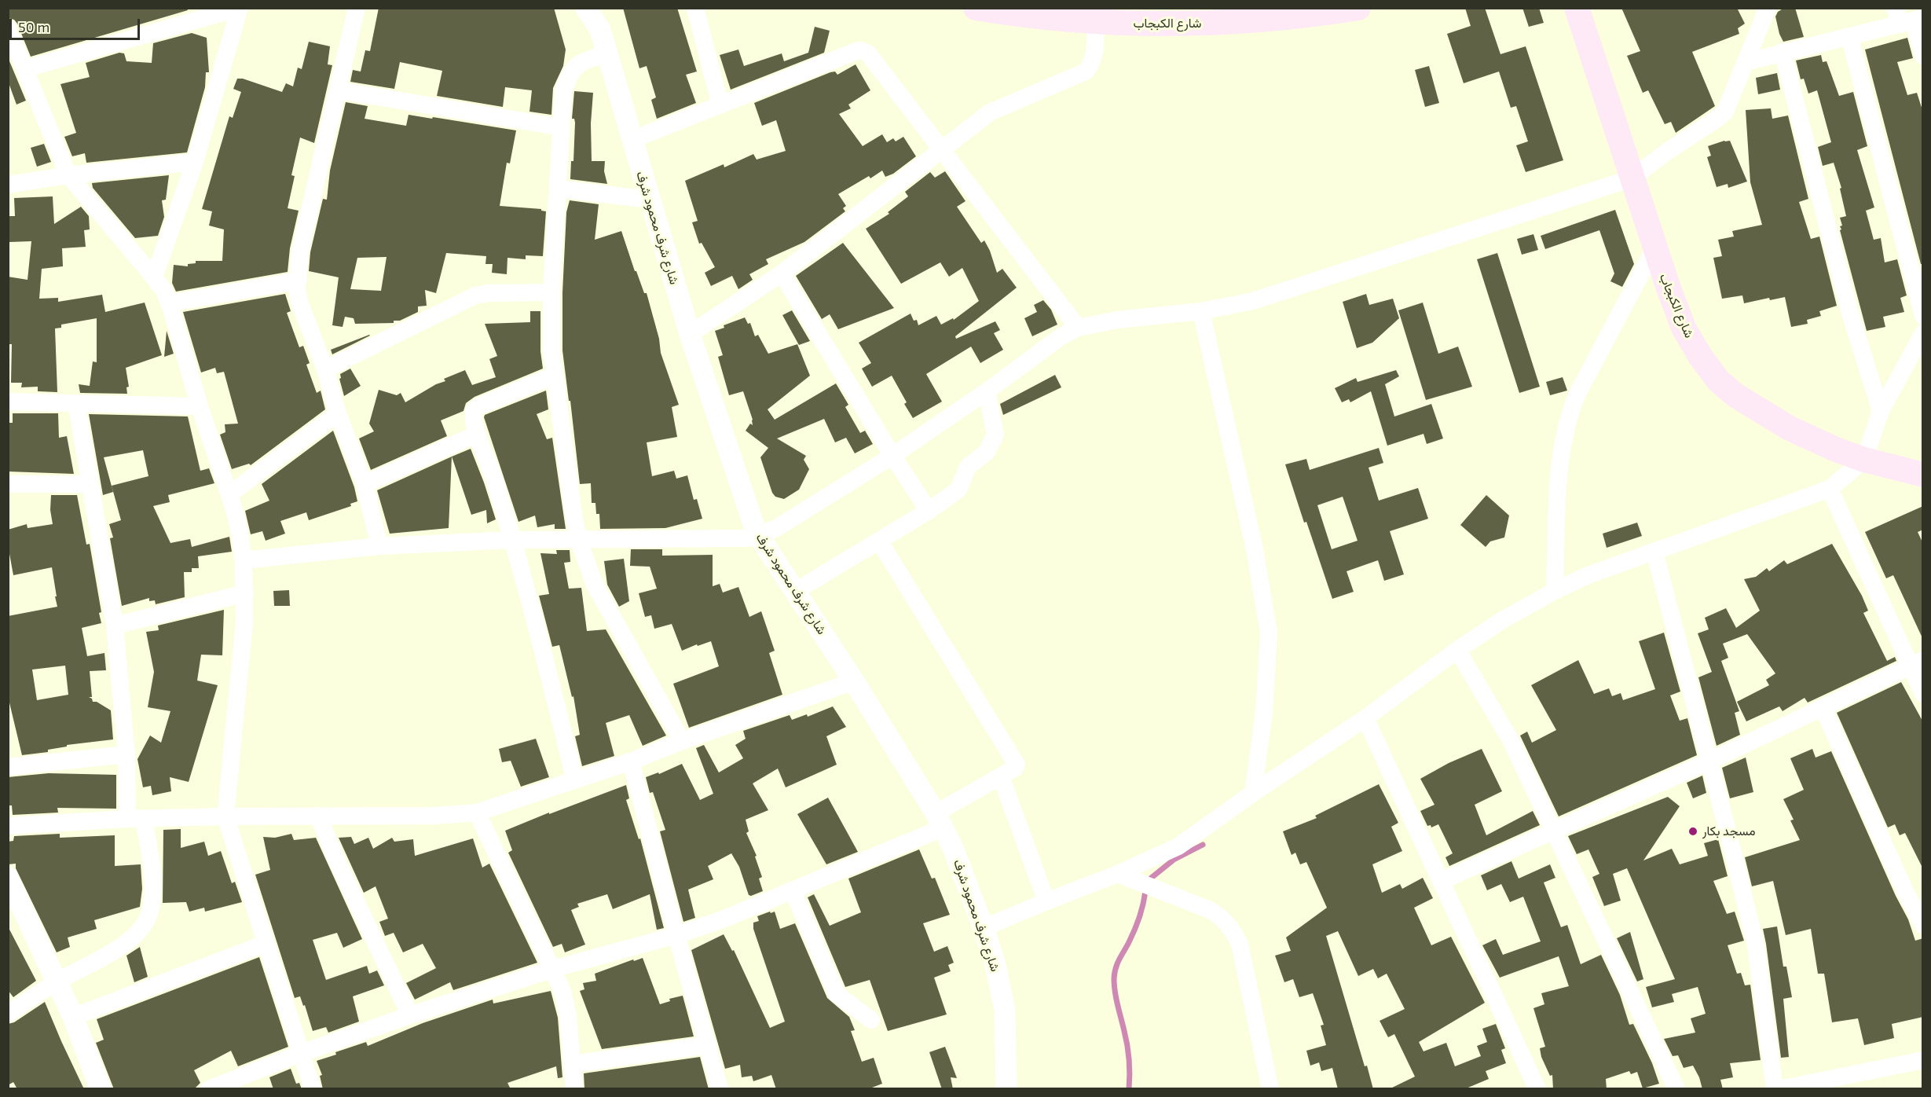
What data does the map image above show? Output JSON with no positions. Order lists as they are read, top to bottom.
{
  "streets": {
    "main road": ["شارع الكبجاب"],
    "street": ["شارع شرف محمود شرف"]
  },
  "places": ["مسجد بكار"],
  "scale_bar": "50 m"
}
